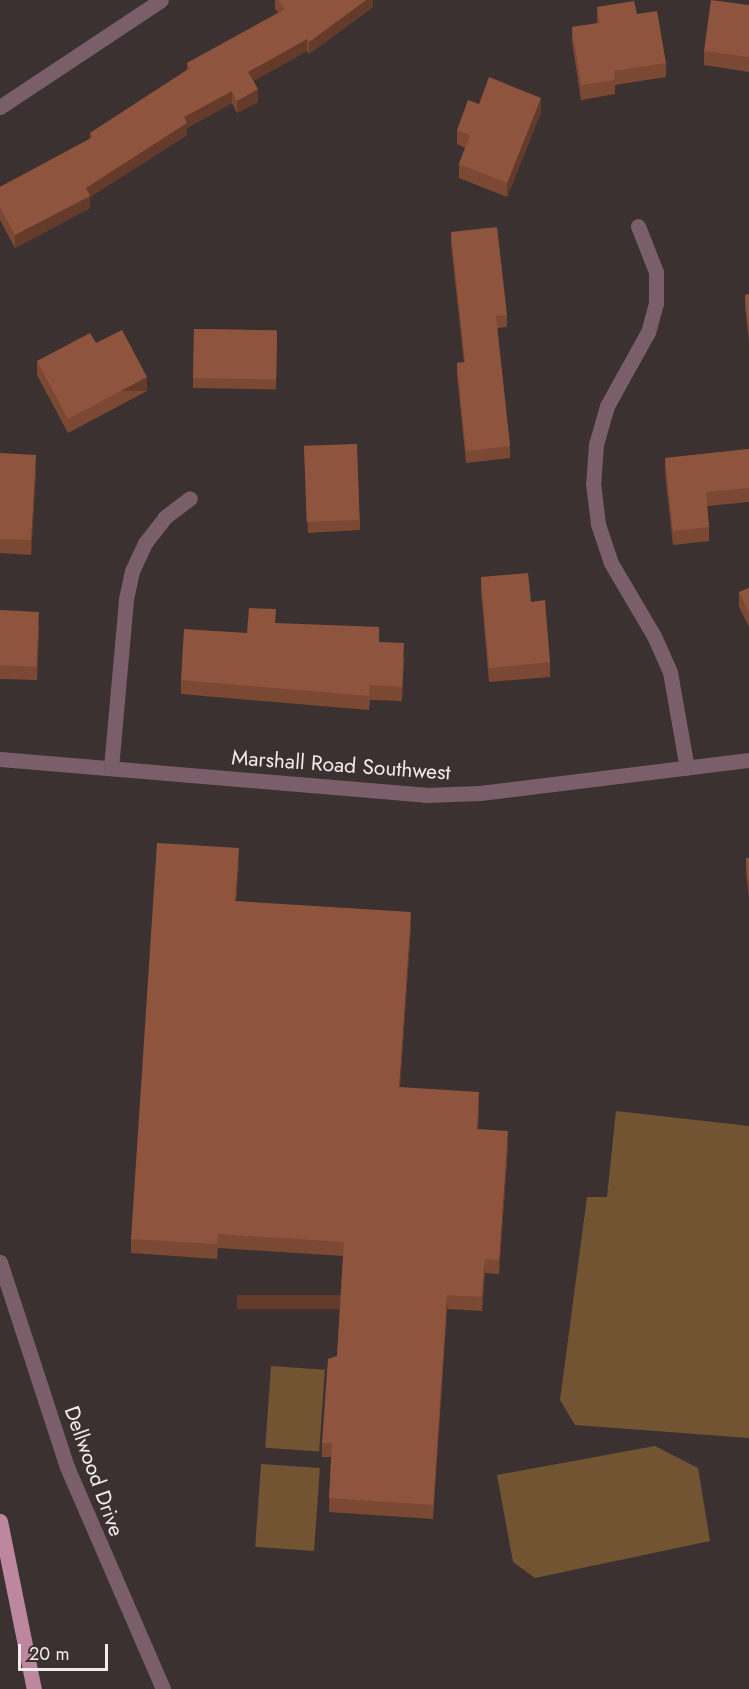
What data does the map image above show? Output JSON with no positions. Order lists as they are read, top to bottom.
{
  "streets": {
    "street": ["Marshall Road Southwest", "Dellwood Drive"]
  },
  "scale_bar": "20 m"
}
